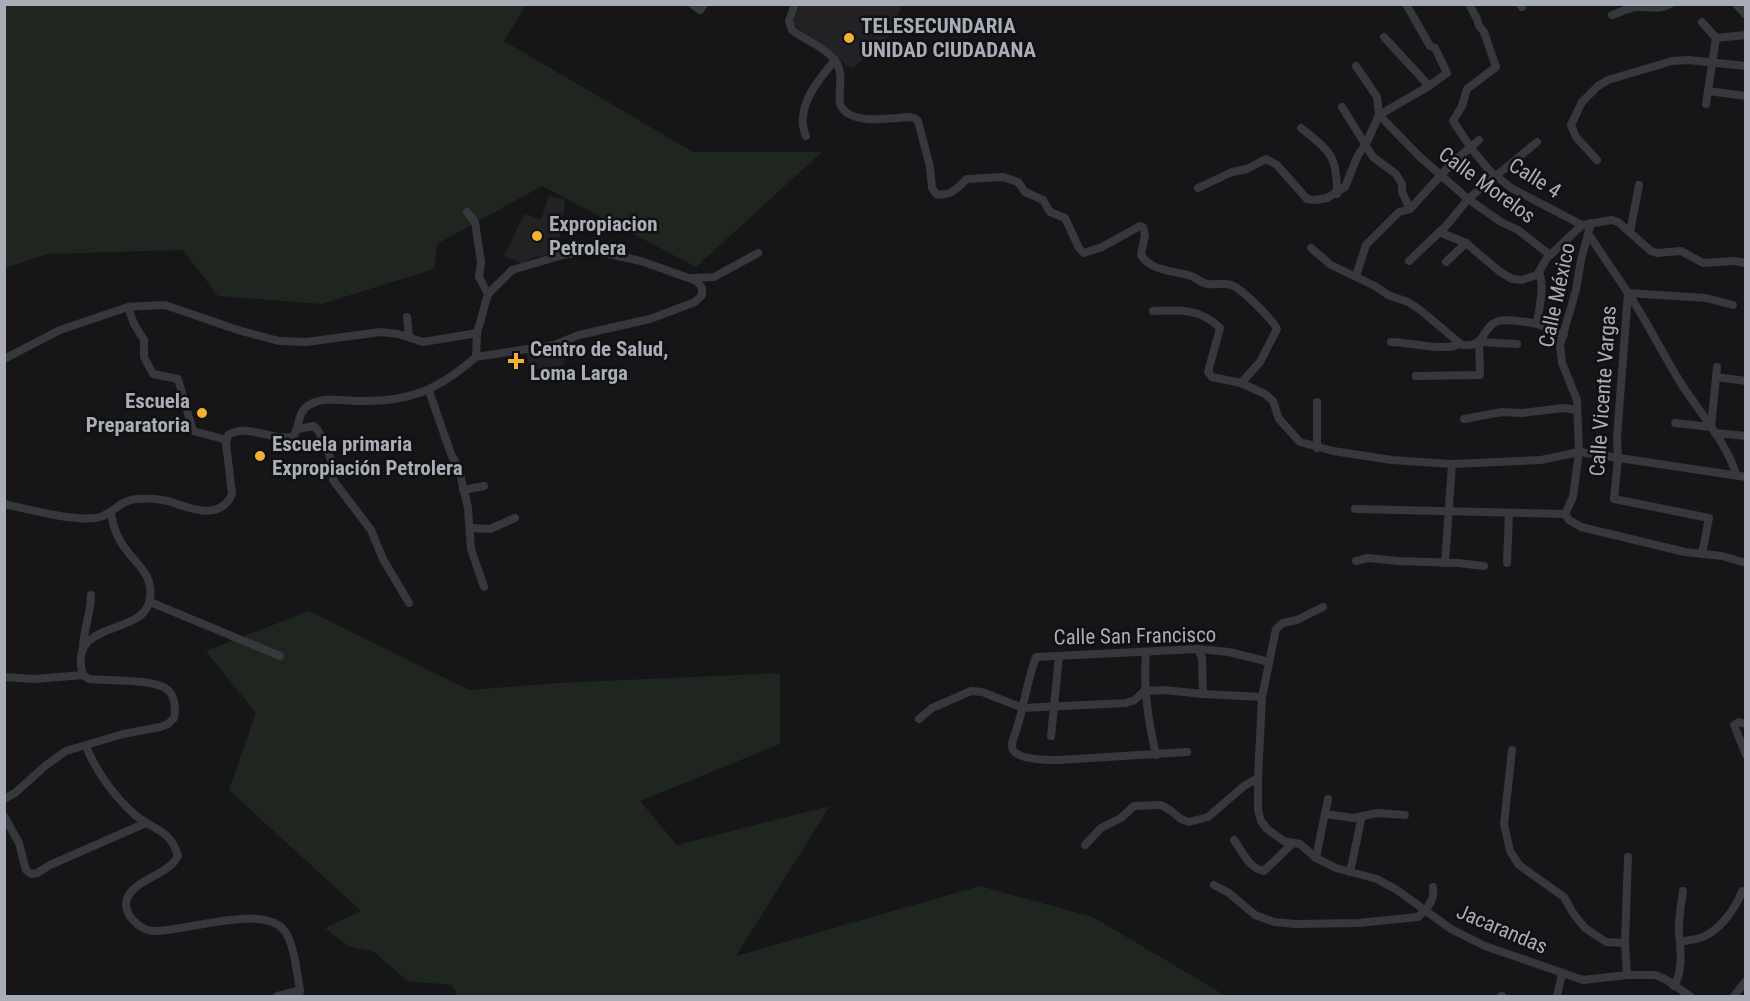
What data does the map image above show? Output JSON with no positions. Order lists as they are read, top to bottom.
{
  "streets": {
    "street": [
      "Calle 4",
      "Calle Morelos",
      "Calle México",
      "Calle Vicente Vargas",
      "Calle San Francisco",
      "Jacarandas"
    ]
  },
  "crossings": [
    ["Calle México", "Calle Vicente Vargas"]
  ],
  "places": {
    "other": [
      "TELESECUNDARIA UNIDAD CIUDADANA",
      "Expropiacion Petrolera",
      "Escuela Preparatoria",
      "Escuela primaria Expropiación Petrolera"
    ],
    "health": ["Centro de Salud, Loma Larga"]
  }
}
